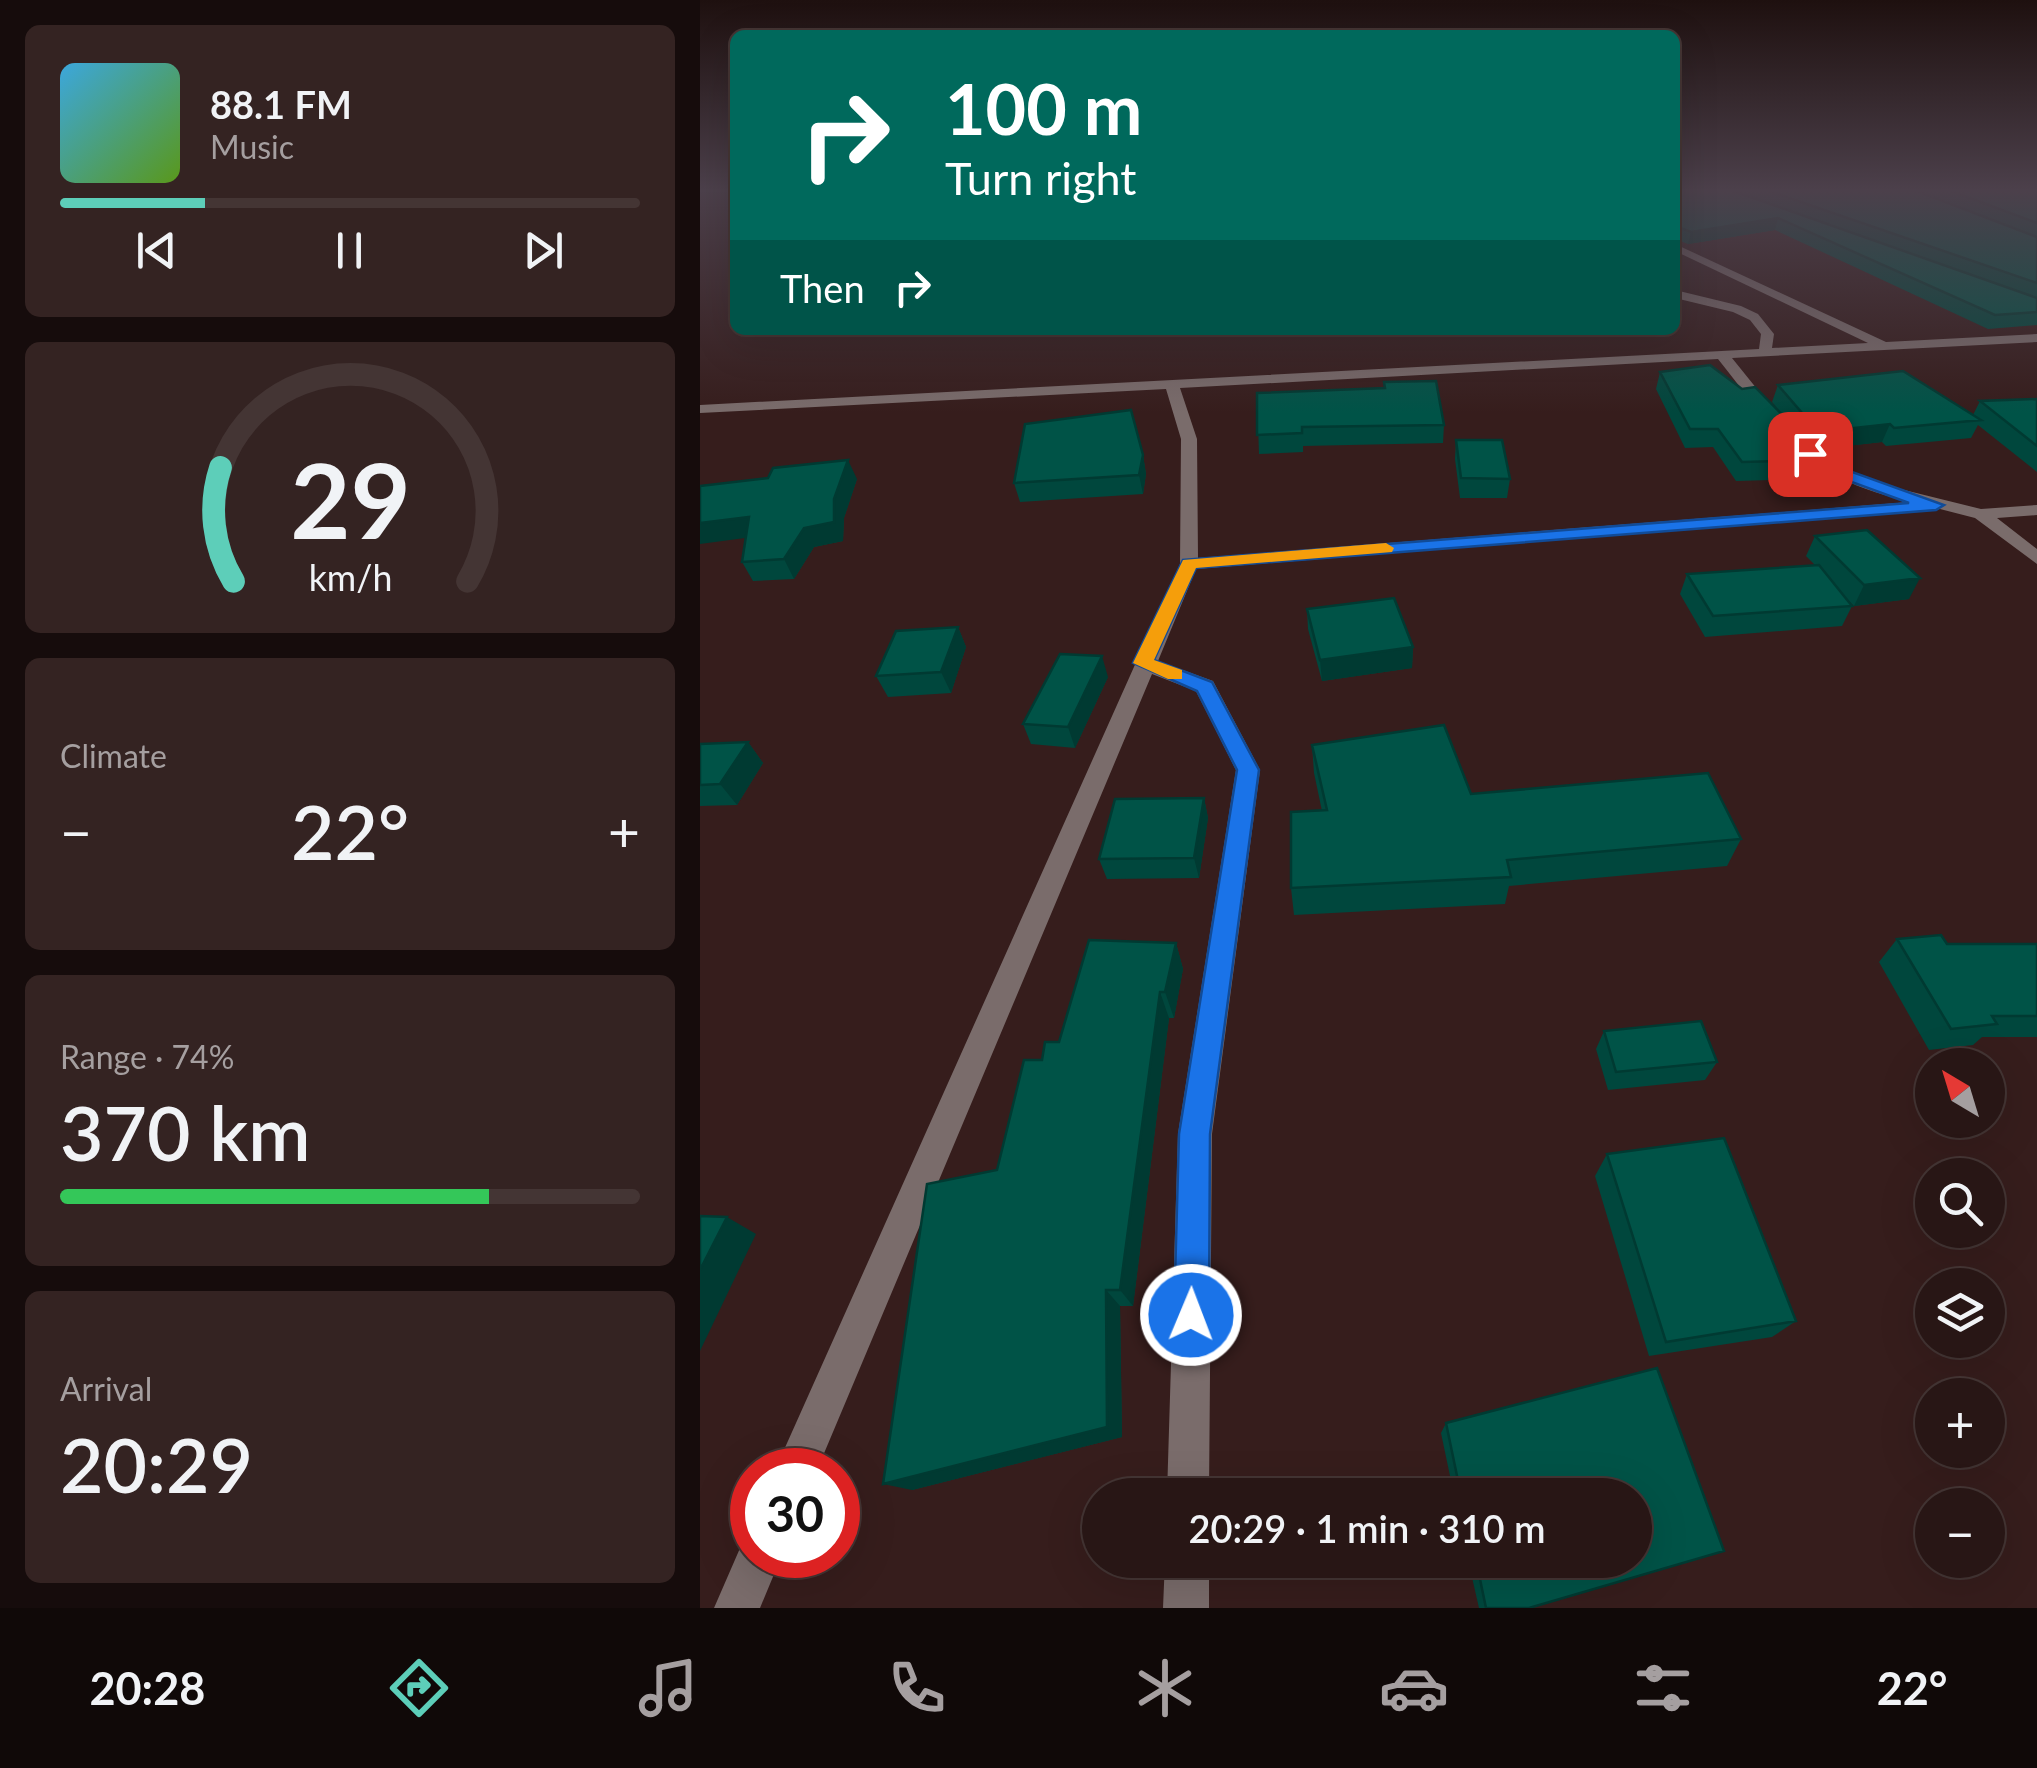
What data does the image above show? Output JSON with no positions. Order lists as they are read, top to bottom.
{
  "north": "top left",
  "page": {
    "turn": ["100 m", "Turn right"],
    "song": ["88.1 FM", "Music"],
    "then": "Then",
    "tile": [
      "Climate",
      ["Range · 74%", "370 km"],
      ["Arrival", "20:29"]
    ],
    "heat": ["−", "22°", "+"],
    "map_buttons": ["+", "−"],
    "limit": "30",
    "trip": "20:29 · 1 min · 310 m",
    "tabs": ["20:28", "22°"],
    "gauge": ["29", "km/h"]
  }
}
